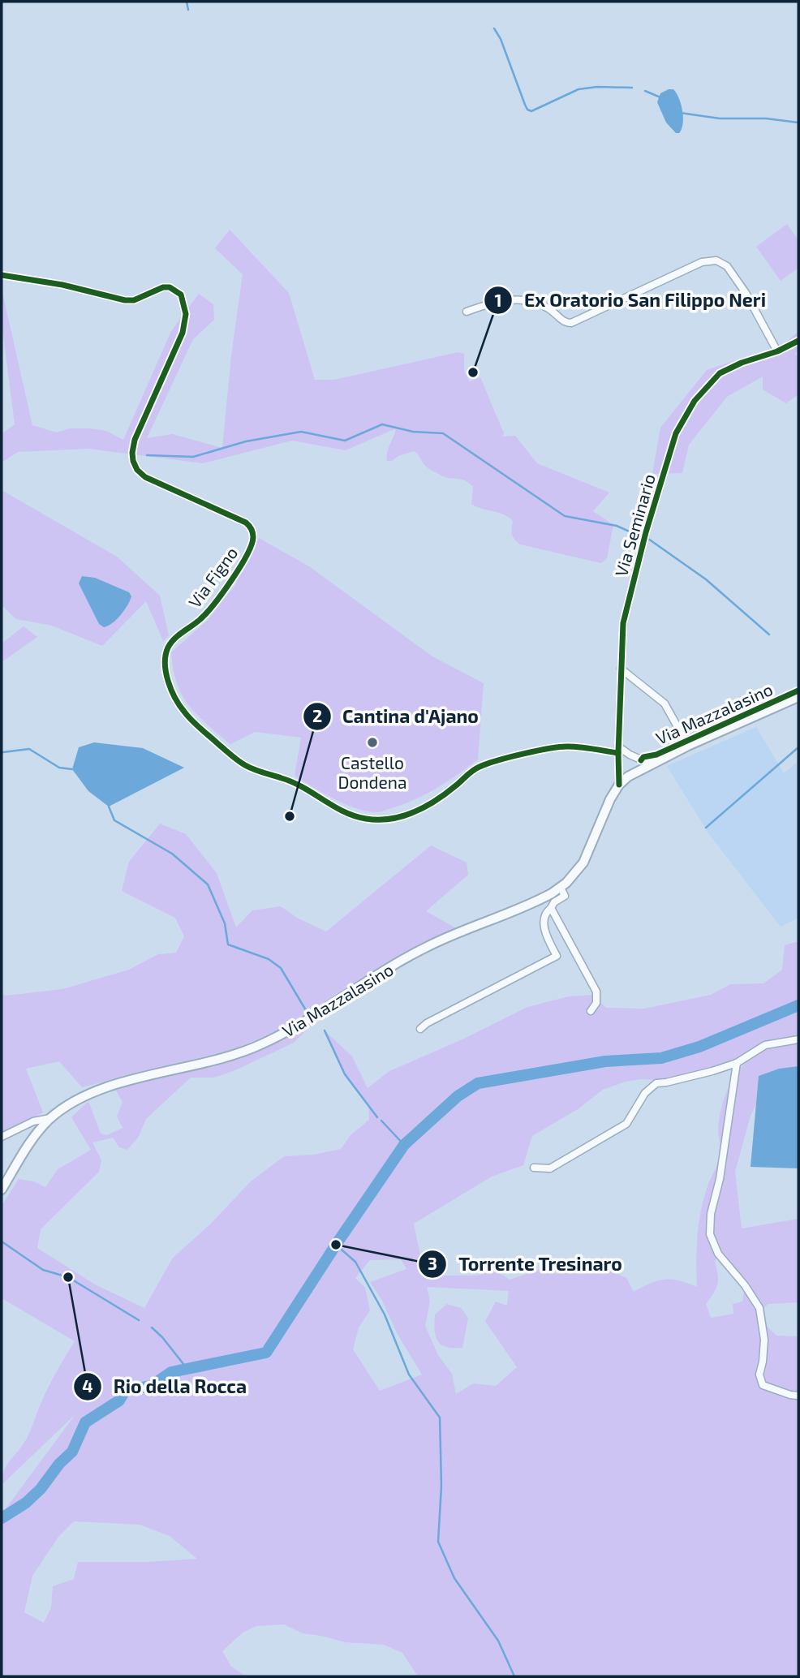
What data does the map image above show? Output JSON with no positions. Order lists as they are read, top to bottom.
{
  "streets": {
    "main road": ["Via Mazzalasino"],
    "street": ["Via Seminario", "Via Figno"]
  },
  "crossings": [
    ["Via Seminario", "Via Figno"],
    ["Via Seminario", "Via Mazzalasino"]
  ],
  "places": [
    "Ex Oratorio San Filippo Neri",
    "Castello Dondena",
    "Cantina d'Ajano",
    "Torrente Tresinaro",
    "Rio della Rocca"
  ]
}
